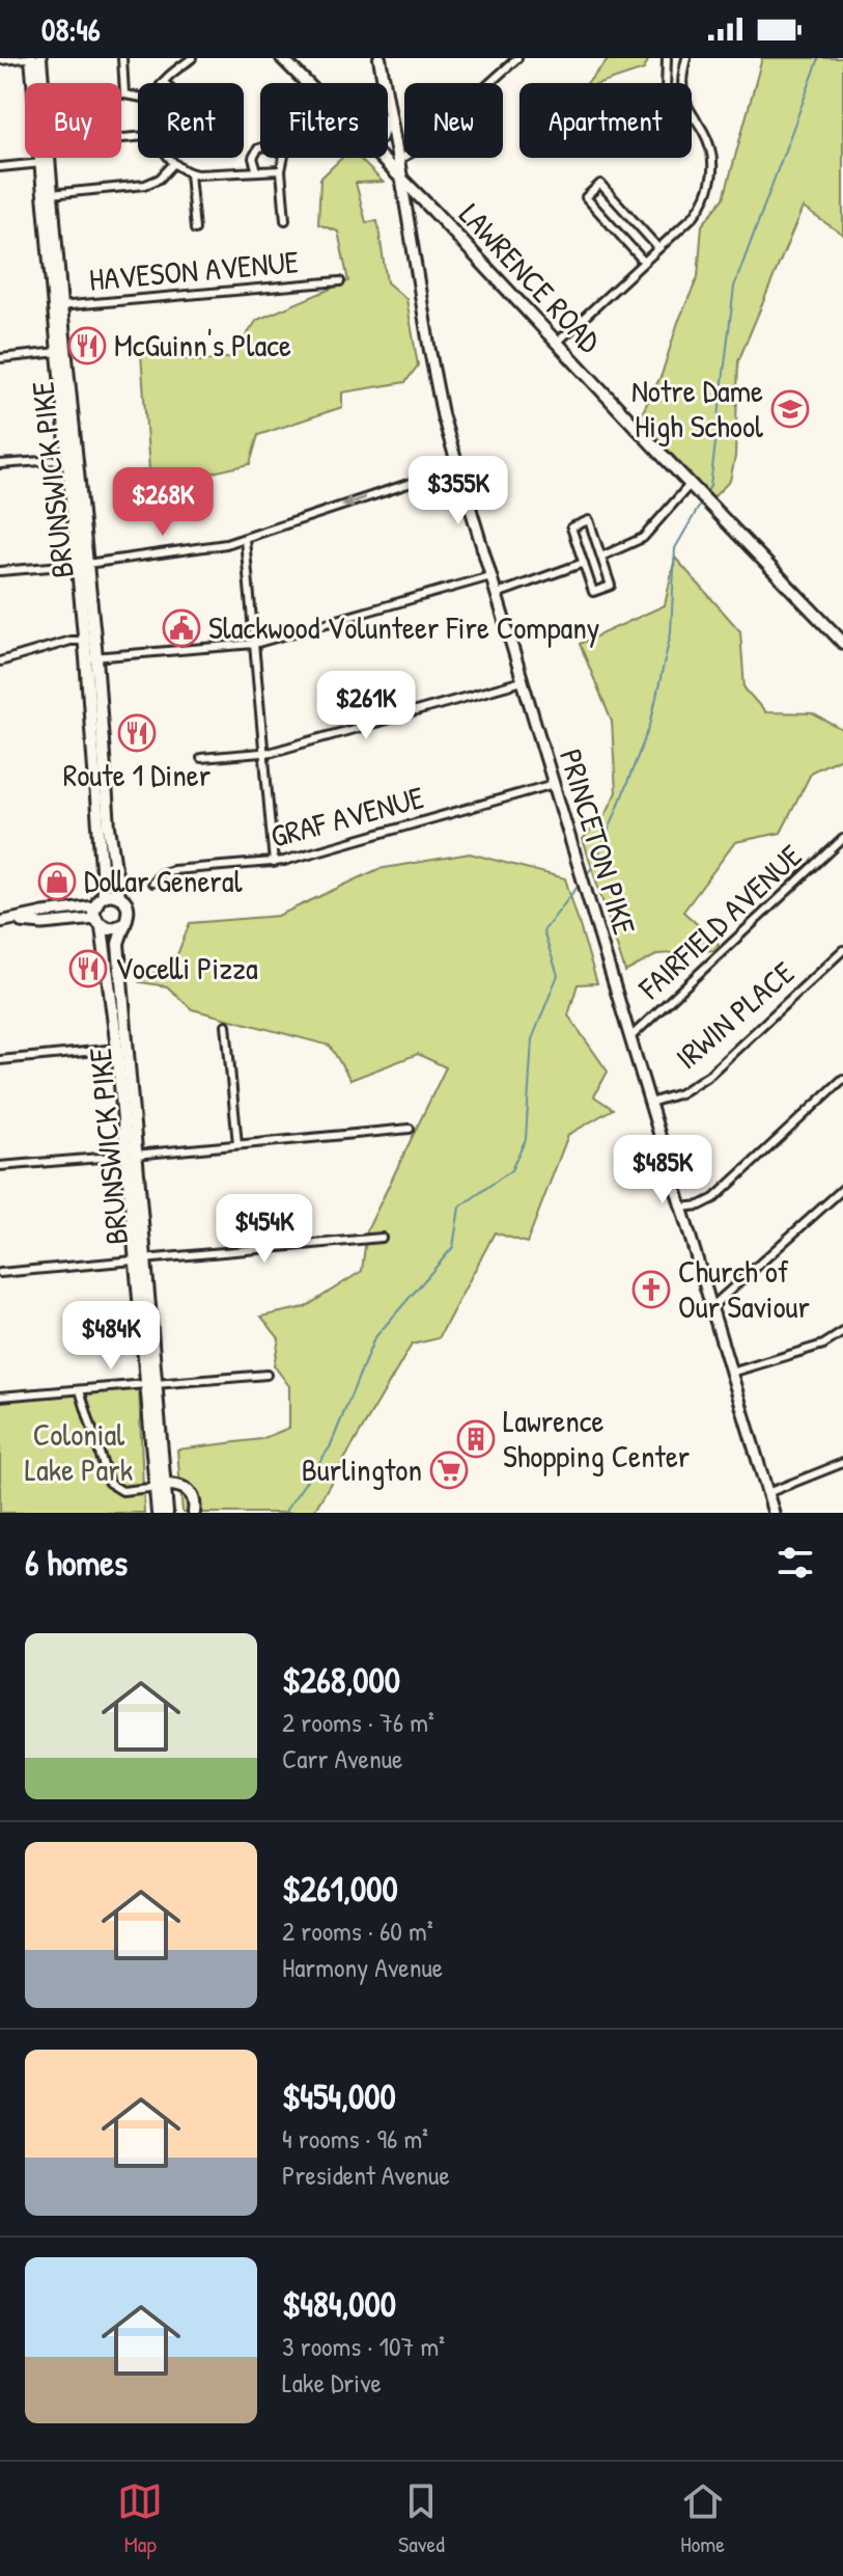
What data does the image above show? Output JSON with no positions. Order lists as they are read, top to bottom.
{
  "streets": {
    "main road": ["LAWRENCE ROAD", "BRUNSWICK PIKE", "PRINCETON PIKE"],
    "street": [
      "HAVESON AVENUE",
      "GRAF AVENUE",
      "FAIRFIELD AVENUE",
      "IRWIN PLACE"
    ]
  },
  "crossings": [
    ["HAVESON AVENUE", "BRUNSWICK PIKE"],
    ["LAWRENCE ROAD", "PRINCETON PIKE"],
    ["GRAF AVENUE", "PRINCETON PIKE"],
    ["PRINCETON PIKE", "FAIRFIELD AVENUE"],
    ["PRINCETON PIKE", "IRWIN PLACE"]
  ],
  "parks": ["Colonial Lake Park"],
  "places": {
    "restaurant": ["McGuinn's Place", "Route 1 Diner", "Vocelli Pizza"],
    "school or university": ["Notre Dame High School"],
    "public building": ["Slackwood Volunteer Fire Company"],
    "shop": ["Dollar General"],
    "church": ["Church of Our Saviour"],
    "building": ["Lawrence Shopping Center"],
    "supermarket": ["Burlington"]
  },
  "page": {
    "status": "08:46",
    "chip": [
      "Buy",
      "Rent",
      "Filters",
      "New",
      "Apartment"
    ],
    "price": [
      "$355K",
      "$268K",
      "$261K",
      "$485K",
      "$454K",
      "$484K"
    ],
    "heading": "6 homes",
    "list": [
      {
        "name": "$268,000",
        "note": "2 rooms · 76 m² · Carr Avenue"
      },
      {
        "name": "$261,000",
        "note": "2 rooms · 60 m² · Harmony Avenue"
      },
      {
        "name": "$454,000",
        "note": "4 rooms · 96 m² · President Avenue"
      },
      {
        "name": "$484,000",
        "note": "3 rooms · 107 m² · Lake Drive"
      }
    ],
    "tabs": ["Map", "Saved", "Home"]
  }
}
